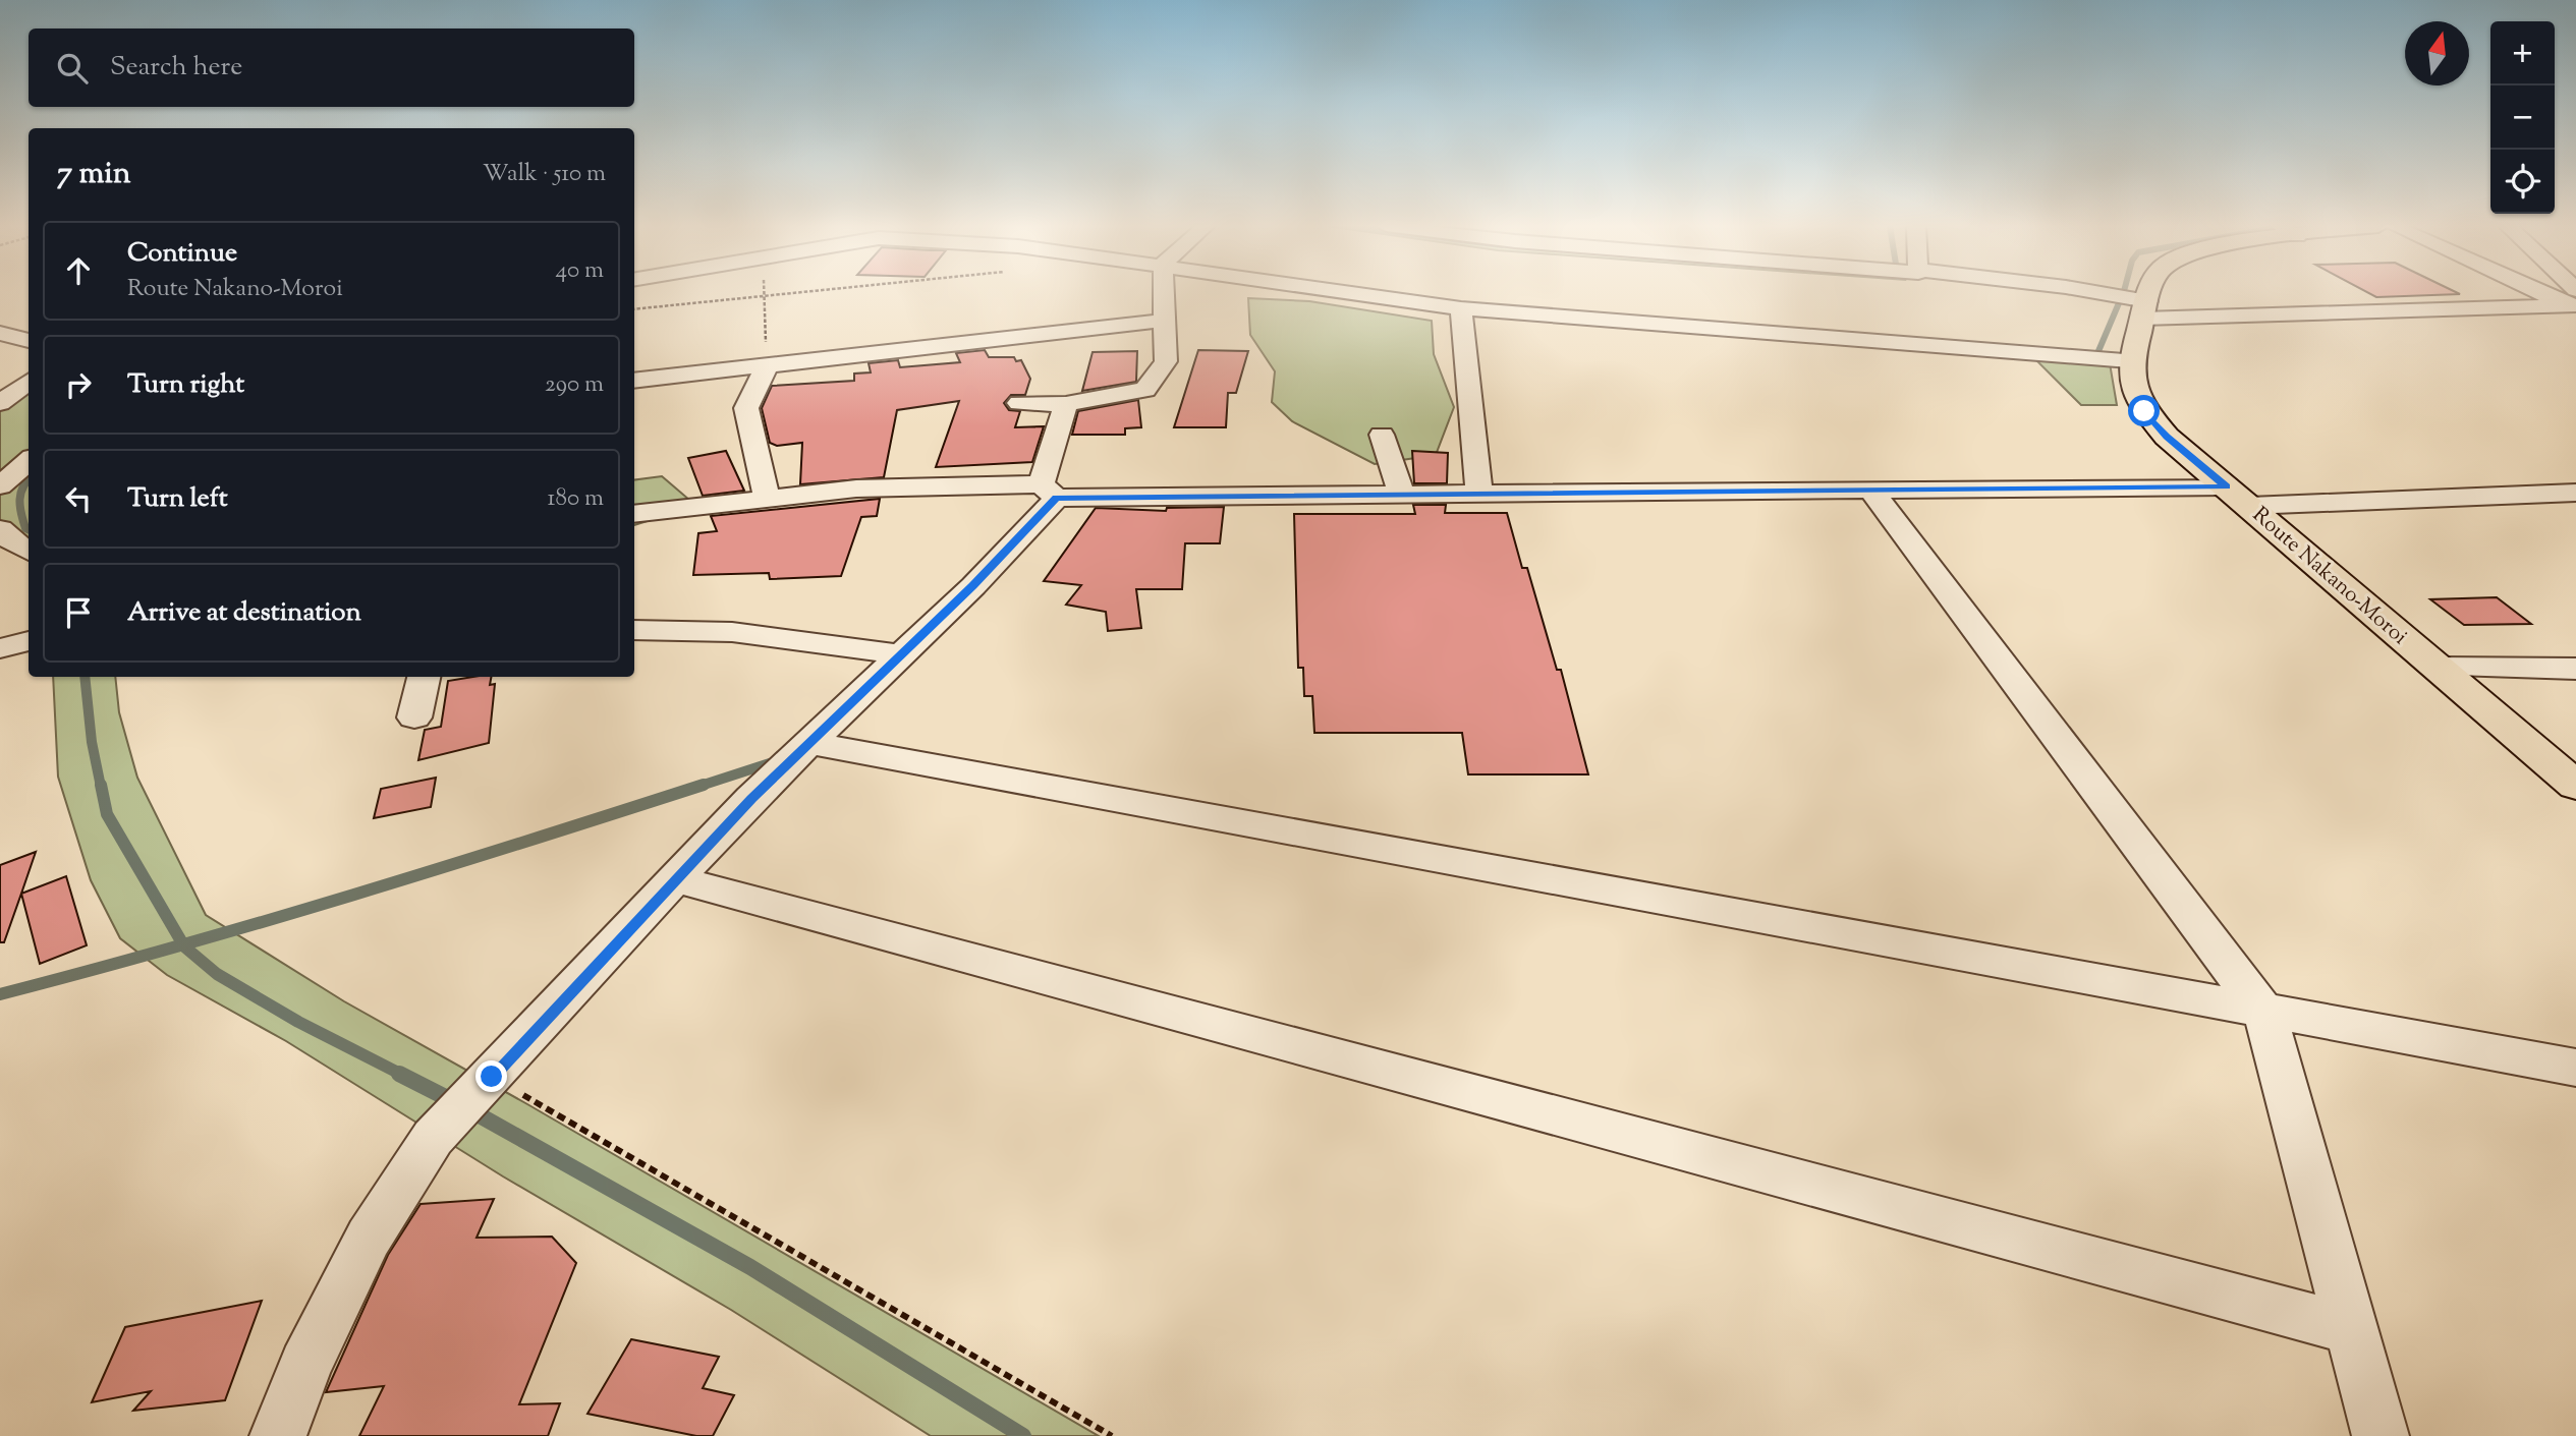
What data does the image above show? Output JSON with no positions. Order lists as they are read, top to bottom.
{
  "streets": {
    "main road": ["Route Nakano-Moroi"]
  },
  "north": "top",
  "page": {
    "map_buttons": ["+", "−"],
    "search": "Search here",
    "heading": ["7 min", "Walk · 510 m"],
    "list": [
      ["Continue", "Route Nakano-Moroi", "40 m"],
      ["Turn right", "290 m"],
      ["Turn left", "180 m"],
      "Arrive at destination"
    ]
  }
}
